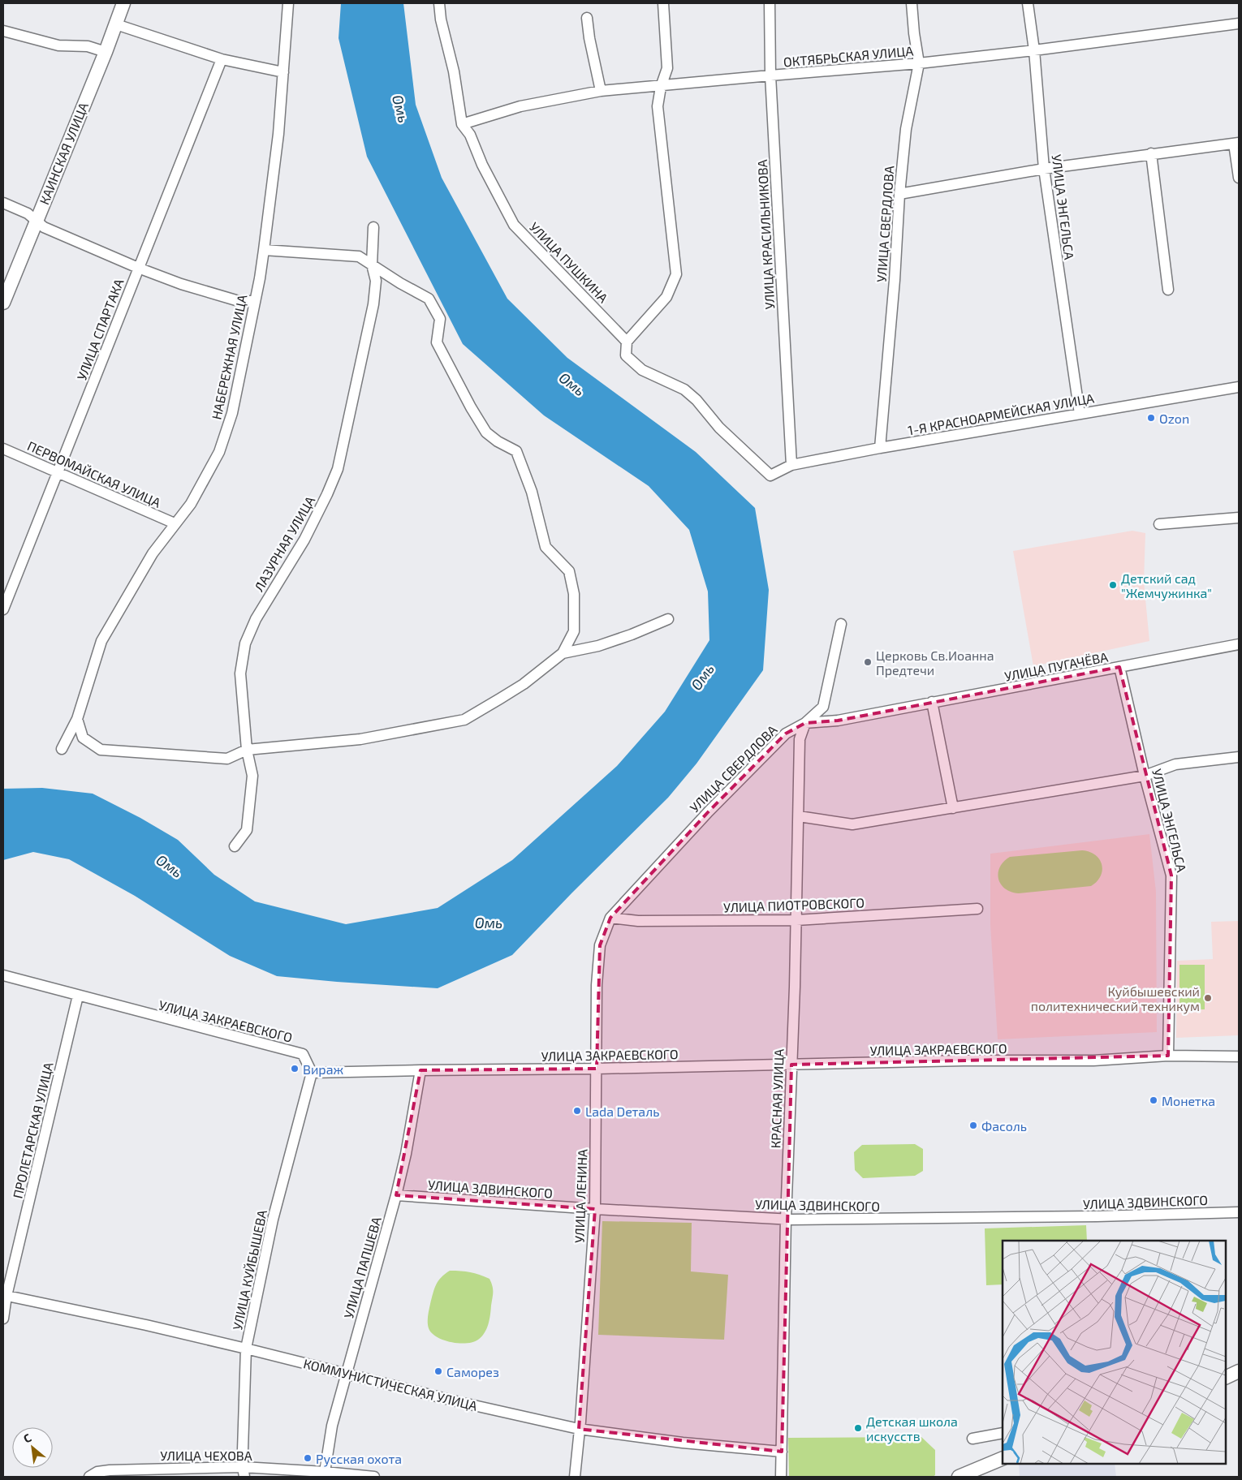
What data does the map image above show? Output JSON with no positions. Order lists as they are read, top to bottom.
{
  "streets": {
    "main road": ["КАИНСКАЯ УЛИЦА"],
    "street": [
      "ОКТЯБРЬСКАЯ УЛИЦА",
      "УЛИЦА ЭНГЕЛЬСА",
      "УЛИЦА СВЕРДЛОВА",
      "УЛИЦА КРАСИЛЬНИКОВА",
      "УЛИЦА ПУШКИНА",
      "УЛИЦА СПАРТАКА",
      "НАБЕРЕЖНАЯ УЛИЦА",
      "1-Я КРАСНОАРМЕЙСКАЯ УЛИЦА",
      "ПЕРВОМАЙСКАЯ УЛИЦА",
      "ЛАЗУРНАЯ УЛИЦА",
      "УЛИЦА ПУГАЧЁВА",
      "УЛИЦА ПИОТРОВСКОГО",
      "УЛИЦА ЗАКРАЕВСКОГО",
      "КРАСНАЯ УЛИЦА",
      "ПРОЛЕТАРСКАЯ УЛИЦА",
      "УЛИЦА ЗДВИНСКОГО",
      "УЛИЦА ЛЕНИНА",
      "УЛИЦА ПАПШЕВА",
      "УЛИЦА КУЙБЫШЕВА",
      "КОММУНИСТИЧЕСКАЯ УЛИЦА",
      "УЛИЦА ЧЕХОВА"
    ]
  },
  "crossings": [
    ["ОКТЯБРЬСКАЯ УЛИЦА", "УЛИЦА ЭНГЕЛЬСА"],
    ["ОКТЯБРЬСКАЯ УЛИЦА", "УЛИЦА СВЕРДЛОВА"],
    ["ОКТЯБРЬСКАЯ УЛИЦА", "УЛИЦА КРАСИЛЬНИКОВА"],
    ["ОКТЯБРЬСКАЯ УЛИЦА", "УЛИЦА ПУШКИНА"],
    ["УЛИЦА ЭНГЕЛЬСА", "1-Я КРАСНОАРМЕЙСКАЯ УЛИЦА"],
    ["УЛИЦА ЭНГЕЛЬСА", "УЛИЦА ПУГАЧЁВА"],
    ["УЛИЦА ЭНГЕЛЬСА", "УЛИЦА ЗАКРАЕВСКОГО"],
    ["УЛИЦА СВЕРДЛОВА", "1-Я КРАСНОАРМЕЙСКАЯ УЛИЦА"],
    ["УЛИЦА СВЕРДЛОВА", "УЛИЦА ПУГАЧЁВА"],
    ["УЛИЦА СВЕРДЛОВА", "УЛИЦА ПИОТРОВСКОГО"],
    ["УЛИЦА СВЕРДЛОВА", "КРАСНАЯ УЛИЦА"],
    ["УЛИЦА СВЕРДЛОВА", "УЛИЦА ЛЕНИНА"],
    ["УЛИЦА КРАСИЛЬНИКОВА", "1-Я КРАСНОАРМЕЙСКАЯ УЛИЦА"],
    ["УЛИЦА ПУШКИНА", "1-Я КРАСНОАРМЕЙСКАЯ УЛИЦА"],
    ["УЛИЦА СПАРТАКА", "ПЕРВОМАЙСКАЯ УЛИЦА"],
    ["НАБЕРЕЖНАЯ УЛИЦА", "ПЕРВОМАЙСКАЯ УЛИЦА"],
    ["УЛИЦА ПУГАЧЁВА", "КРАСНАЯ УЛИЦА"],
    ["УЛИЦА ПИОТРОВСКОГО", "КРАСНАЯ УЛИЦА"],
    ["УЛИЦА ПИОТРОВСКОГО", "УЛИЦА ЛЕНИНА"],
    ["УЛИЦА ЗАКРАЕВСКОГО", "КРАСНАЯ УЛИЦА"],
    ["УЛИЦА ЗАКРАЕВСКОГО", "ПРОЛЕТАРСКАЯ УЛИЦА"],
    ["УЛИЦА ЗАКРАЕВСКОГО", "УЛИЦА ЛЕНИНА"],
    ["УЛИЦА ЗАКРАЕВСКОГО", "УЛИЦА ПАПШЕВА"],
    ["УЛИЦА ЗАКРАЕВСКОГО", "УЛИЦА КУЙБЫШЕВА"],
    ["КРАСНАЯ УЛИЦА", "УЛИЦА ЗДВИНСКОГО"],
    ["КРАСНАЯ УЛИЦА", "КОММУНИСТИЧЕСКАЯ УЛИЦА"],
    ["ПРОЛЕТАРСКАЯ УЛИЦА", "КОММУНИСТИЧЕСКАЯ УЛИЦА"],
    ["УЛИЦА ЗДВИНСКОГО", "УЛИЦА ЛЕНИНА"],
    ["УЛИЦА ЗДВИНСКОГО", "УЛИЦА ПАПШЕВА"],
    ["УЛИЦА ЛЕНИНА", "КОММУНИСТИЧЕСКАЯ УЛИЦА"],
    ["УЛИЦА ПАПШЕВА", "КОММУНИСТИЧЕСКАЯ УЛИЦА"],
    ["УЛИЦА ПАПШЕВА", "УЛИЦА ЧЕХОВА"],
    ["УЛИЦА КУЙБЫШЕВА", "КОММУНИСТИЧЕСКАЯ УЛИЦА"],
    ["УЛИЦА КУЙБЫШЕВА", "УЛИЦА ЧЕХОВА"]
  ],
  "water": ["Омь"],
  "places": [
    "Ozon",
    "Детский сад \"Жемчужинка\"",
    "Церковь Св.Иоанна Предтечи",
    "Куйбышевский политехнический техникум",
    "Вираж",
    "Монетка",
    "Lada Dеталь",
    "Фасоль",
    "Саморез",
    "Детская школа искусств",
    "Русская охота"
  ],
  "north": "top left"
}
